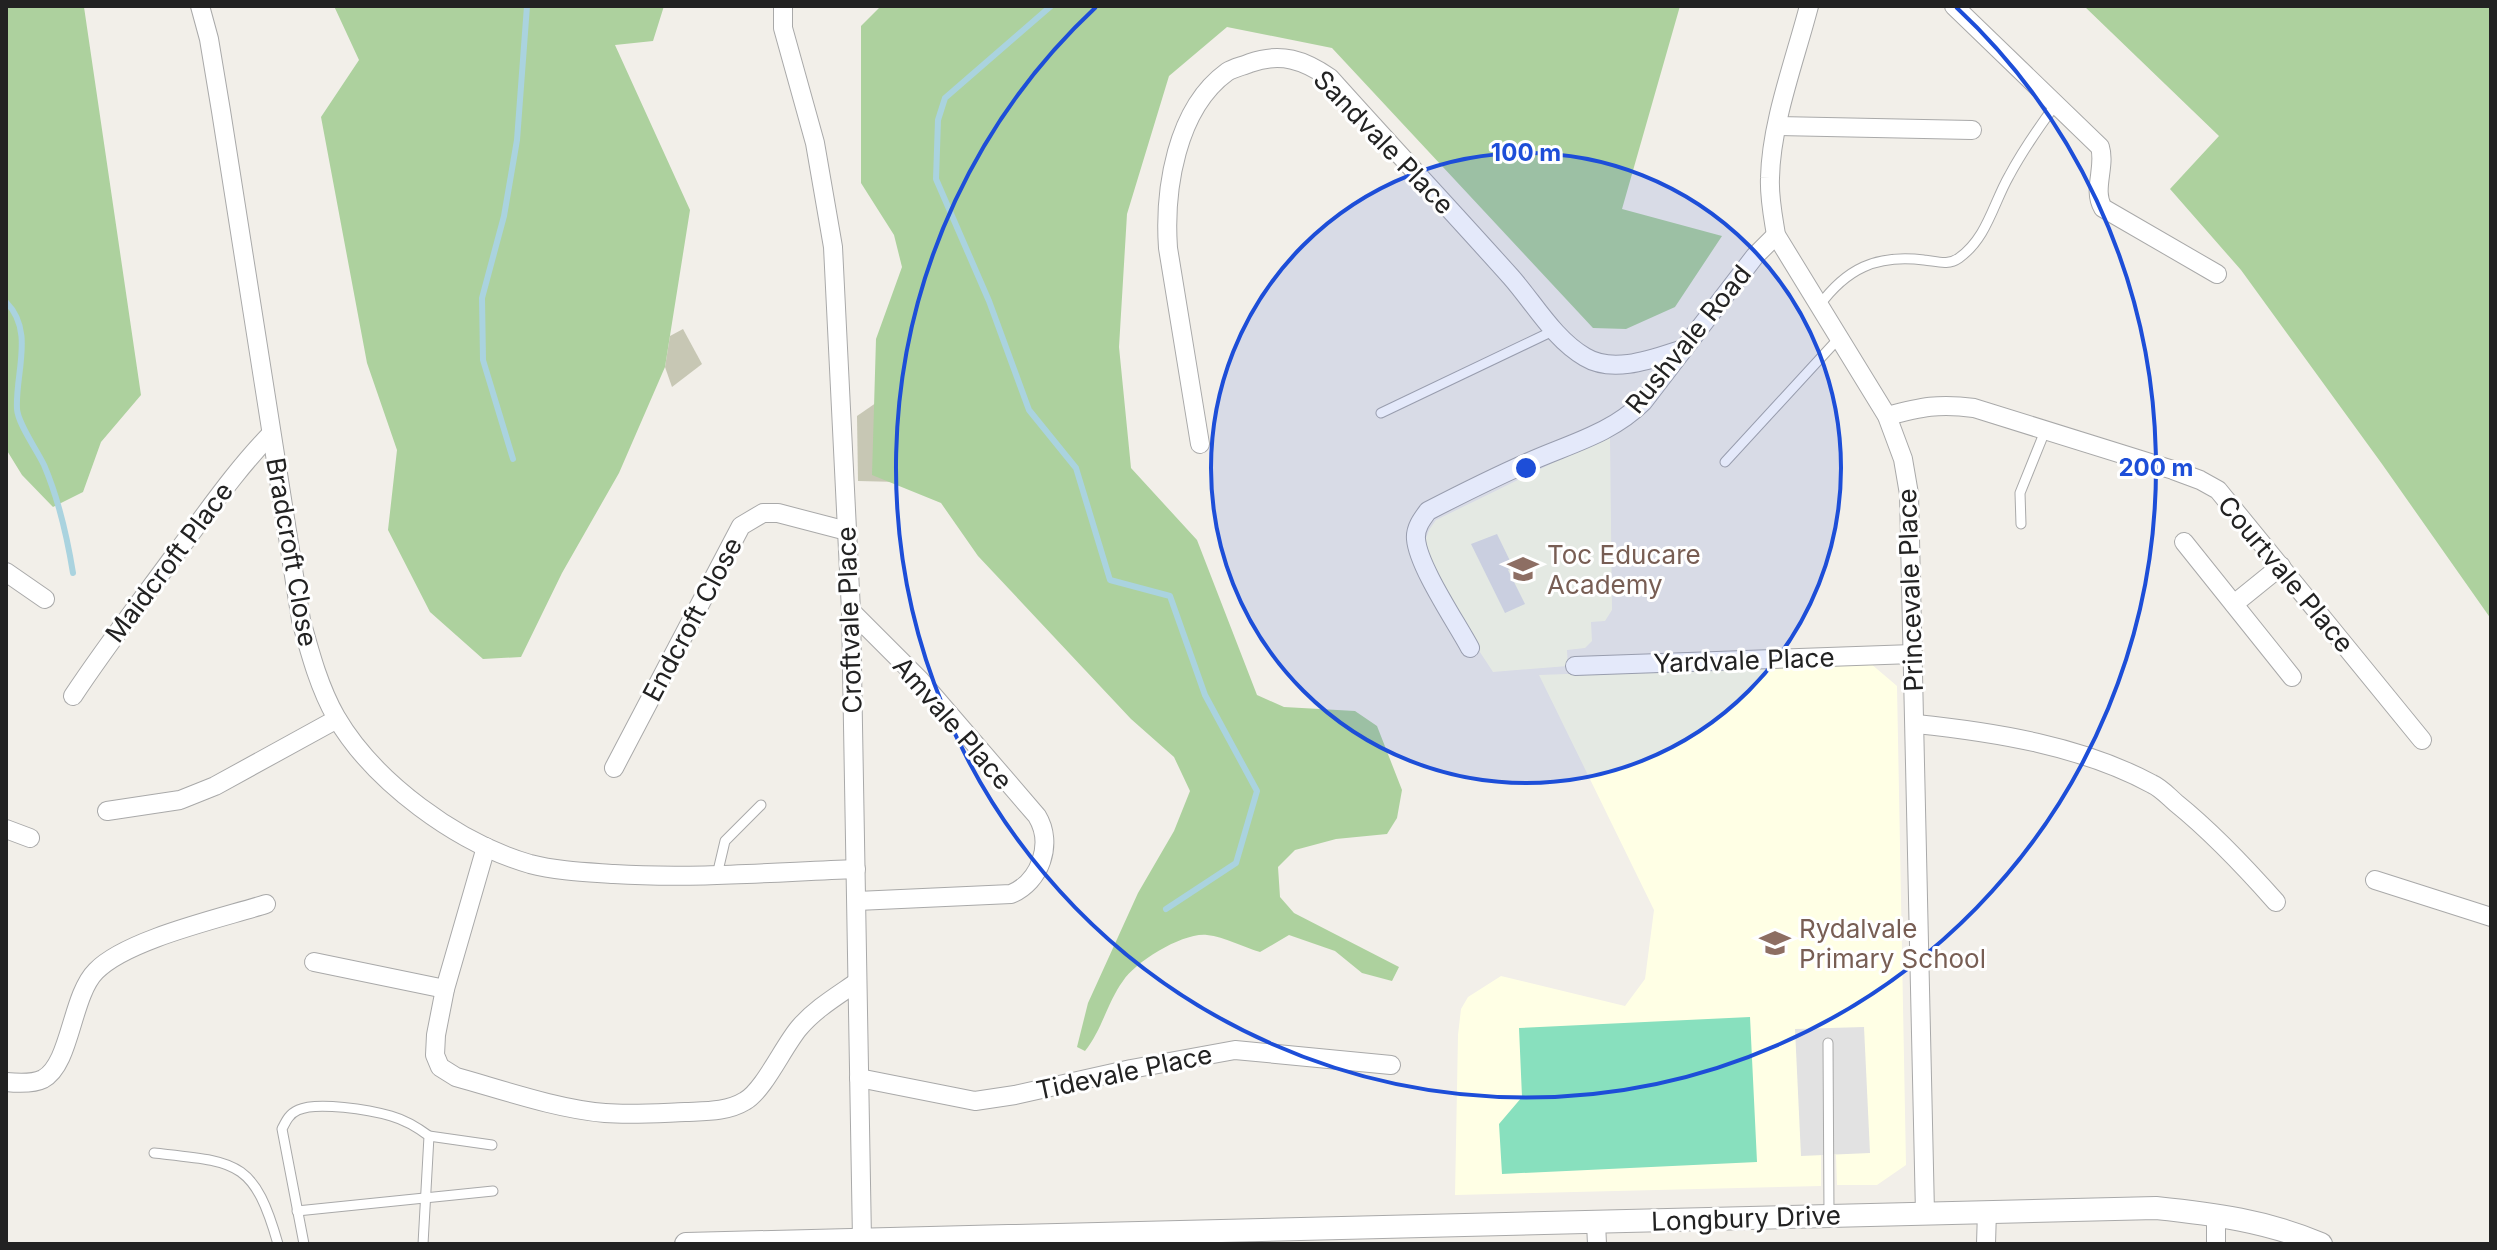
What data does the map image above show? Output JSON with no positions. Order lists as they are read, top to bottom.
{
  "streets": {
    "street": [
      "Sandvale Place",
      "Rushvale Road",
      "Bradcroft Close",
      "Maidcroft Place",
      "Courtvale Place",
      "Princevale Place",
      "Endcroft Close",
      "Croftvale Place",
      "Yardvale Place",
      "Amvale Place",
      "Tidevale Place",
      "Longbury Drive"
    ]
  },
  "crossings": [
    ["Sandvale Place", "Rushvale Road"],
    ["Rushvale Road", "Princevale Place"],
    ["Bradcroft Close", "Maidcroft Place"],
    ["Bradcroft Close", "Croftvale Place"],
    ["Courtvale Place", "Princevale Place"],
    ["Princevale Place", "Yardvale Place"],
    ["Princevale Place", "Longbury Drive"],
    ["Endcroft Close", "Croftvale Place"],
    ["Croftvale Place", "Amvale Place"],
    ["Croftvale Place", "Tidevale Place"],
    ["Croftvale Place", "Longbury Drive"]
  ],
  "places": {
    "school or university": ["Toc Educare Academy", "Rydalvale Primary School"]
  },
  "rings": ["100 m", "200 m"]
}
